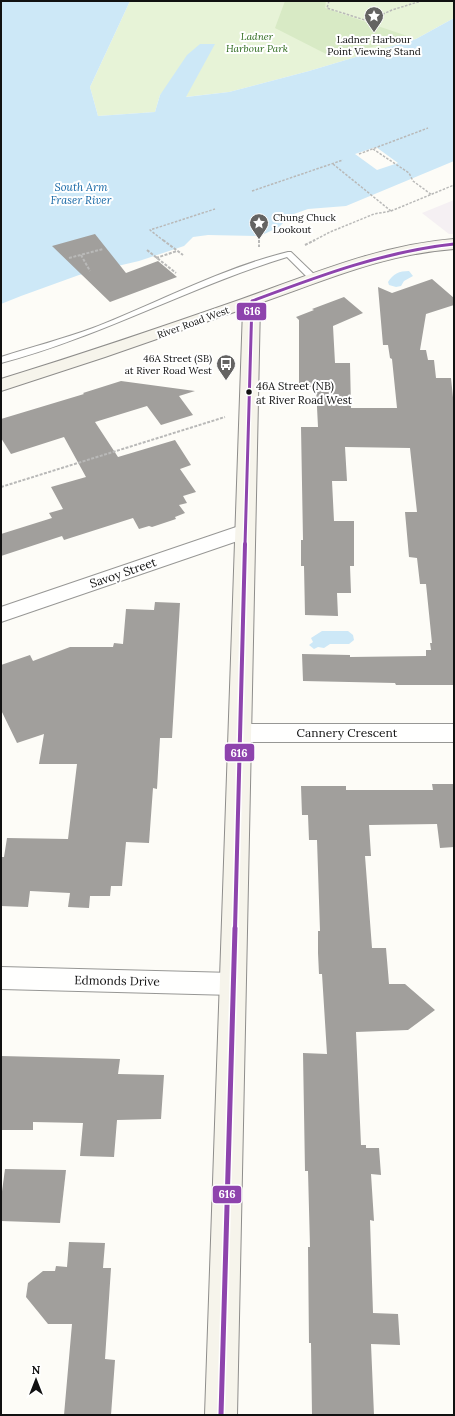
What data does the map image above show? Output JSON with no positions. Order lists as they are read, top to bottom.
{
  "streets": {
    "street": [
      "River Road West",
      "Savoy Street",
      "Cannery Crescent",
      "Edmonds Drive"
    ]
  },
  "water": ["South Arm Fraser River"],
  "parks": ["Ladner Harbour Park"],
  "places": {
    "place": ["Ladner Harbour Point Viewing Stand", "Chung Chuck Lookout"],
    "bus stop": ["46A Street (SB) at River Road West"],
    "other": ["46A Street (NB) at River Road West"]
  },
  "lines": ["transit line 616"],
  "north": "top"
}
